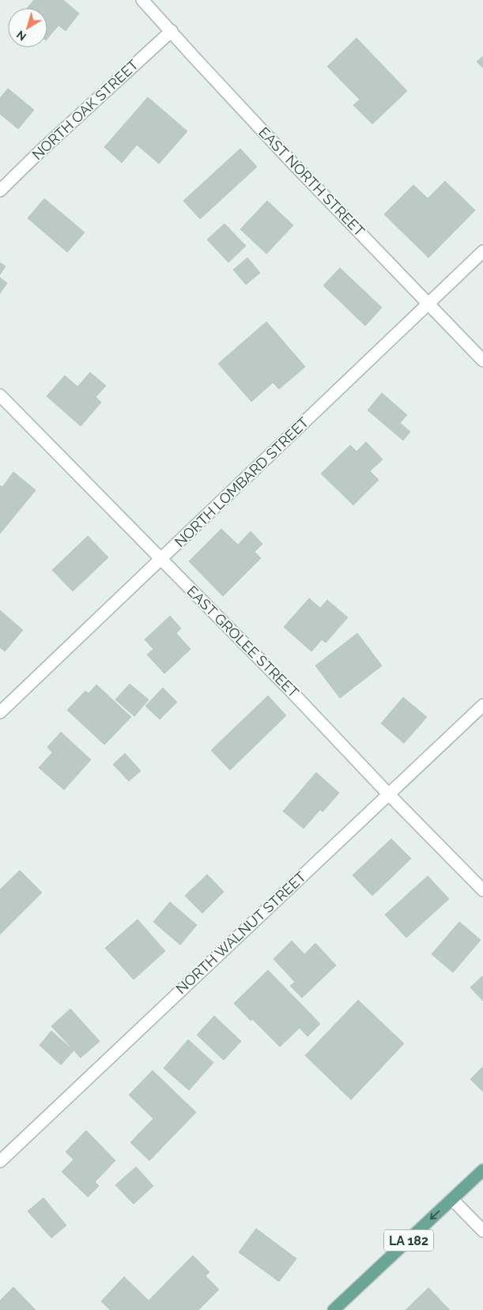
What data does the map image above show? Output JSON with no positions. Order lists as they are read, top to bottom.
{
  "streets": {
    "main road": ["LA 182"],
    "street": [
      "NORTH OAK STREET",
      "EAST NORTH STREET",
      "NORTH LOMBARD STREET",
      "EAST GROLEE STREET",
      "NORTH WALNUT STREET"
    ]
  },
  "crossings": [
    ["NORTH OAK STREET", "EAST NORTH STREET"],
    ["EAST NORTH STREET", "NORTH LOMBARD STREET"],
    ["NORTH LOMBARD STREET", "EAST GROLEE STREET"],
    ["EAST GROLEE STREET", "NORTH WALNUT STREET"]
  ],
  "north": "bottom left"
}
